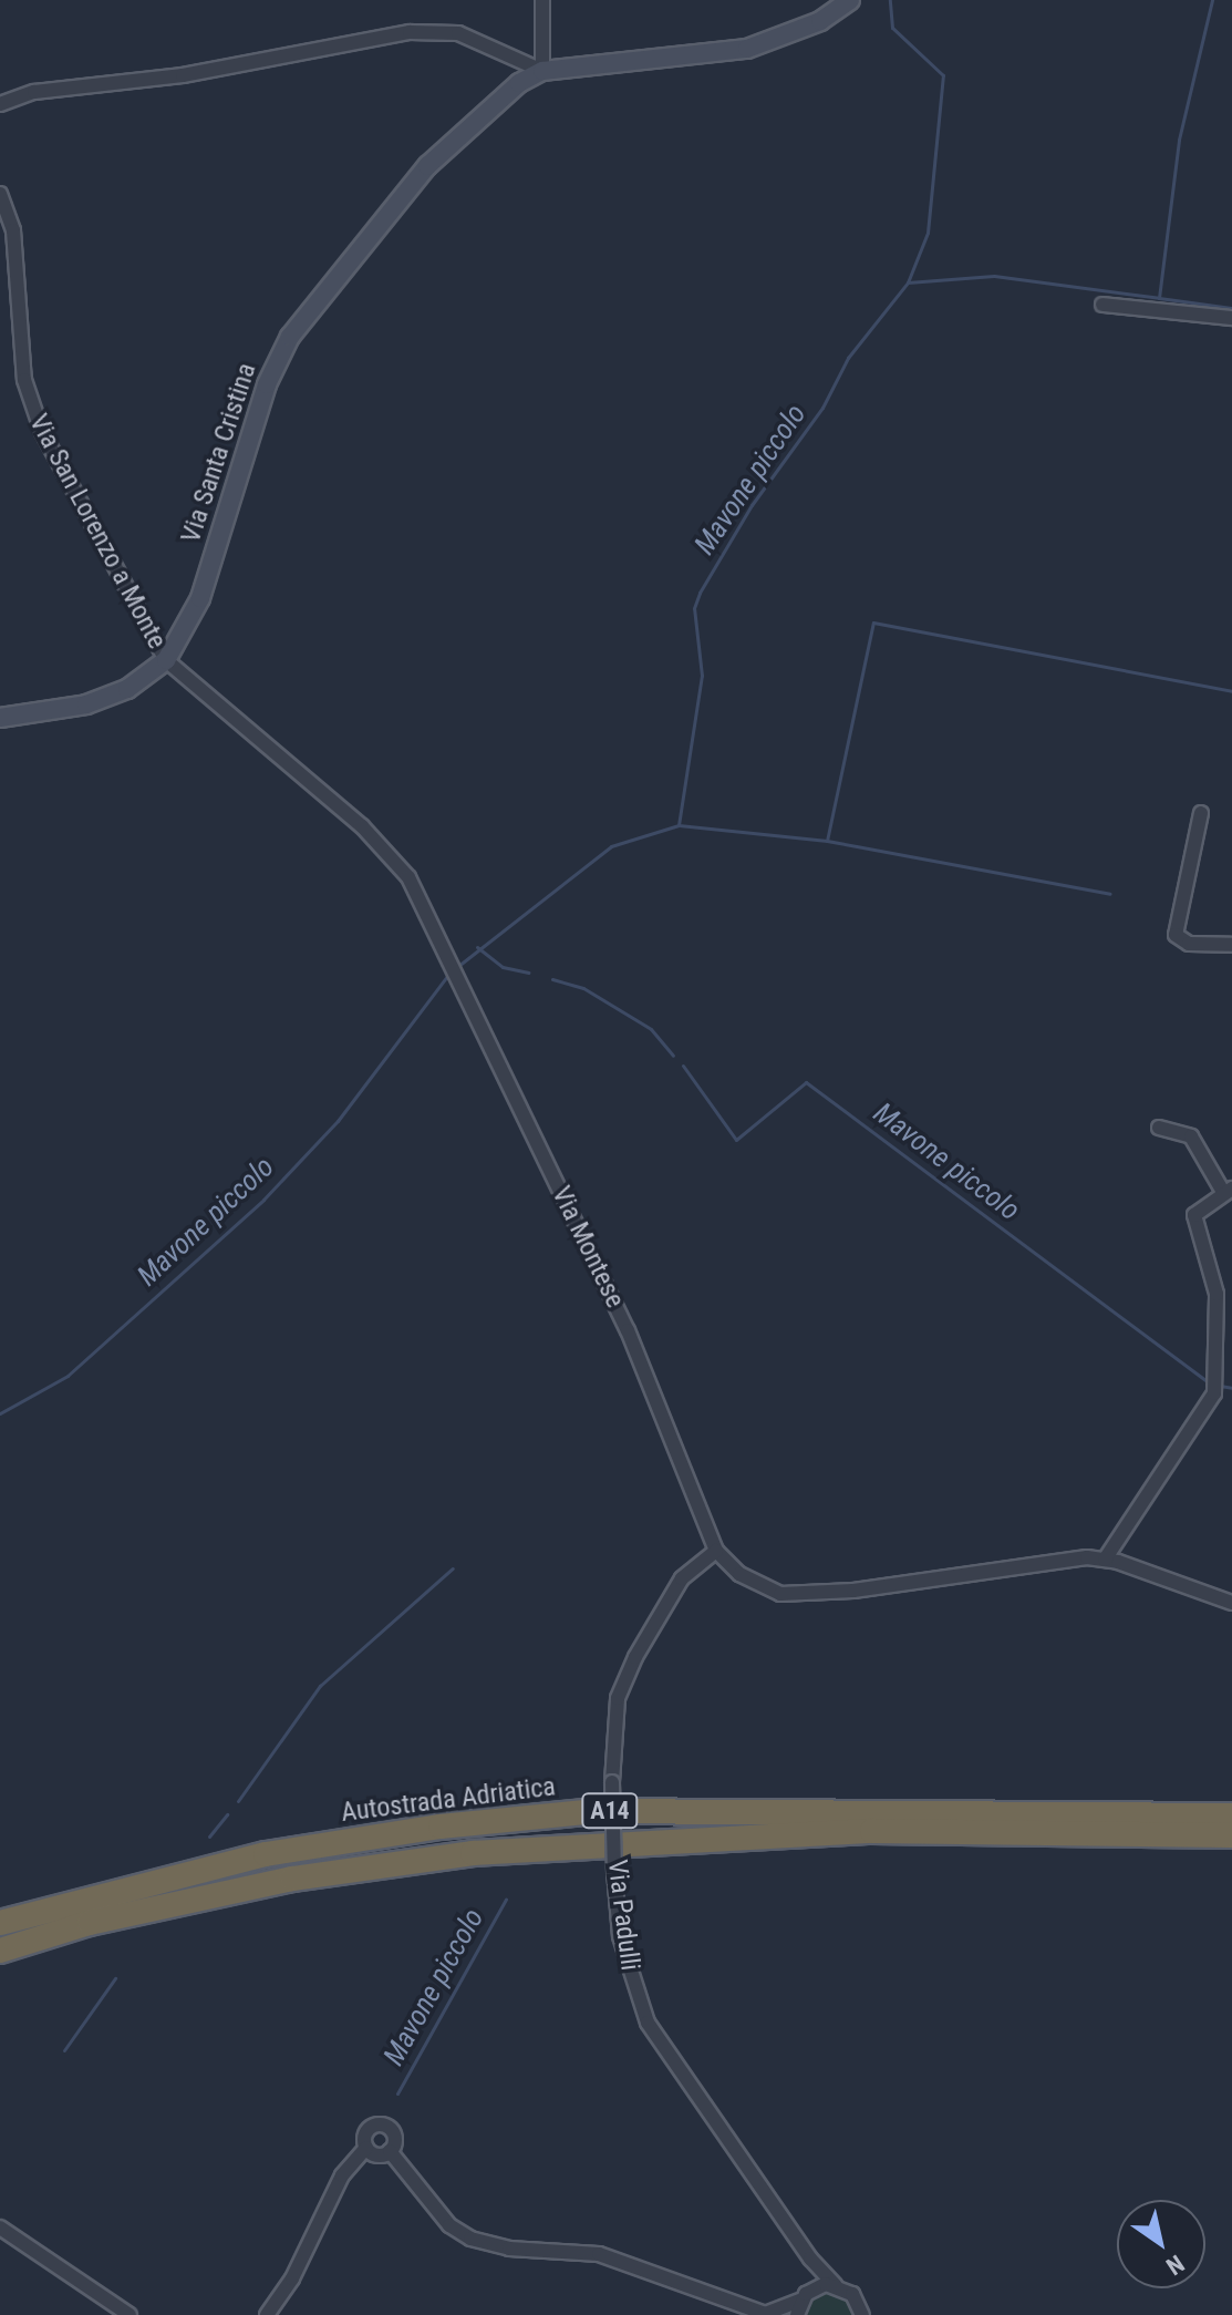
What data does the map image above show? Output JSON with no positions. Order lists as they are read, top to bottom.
{
  "streets": {
    "highway": ["Autostrada Adriatica", "A14"],
    "street": [
      "Via Santa Cristina",
      "Via San Lorenzo a Monte",
      "Via Montese",
      "Via Padulli"
    ]
  },
  "crossings": [
    ["Via Santa Cristina", "Via San Lorenzo a Monte"],
    ["Via Santa Cristina", "Via Montese"],
    ["Via San Lorenzo a Monte", "Via Montese"],
    ["Via Montese", "Via Padulli"]
  ],
  "water": ["Mavone piccolo"],
  "north": "bottom right"
}
